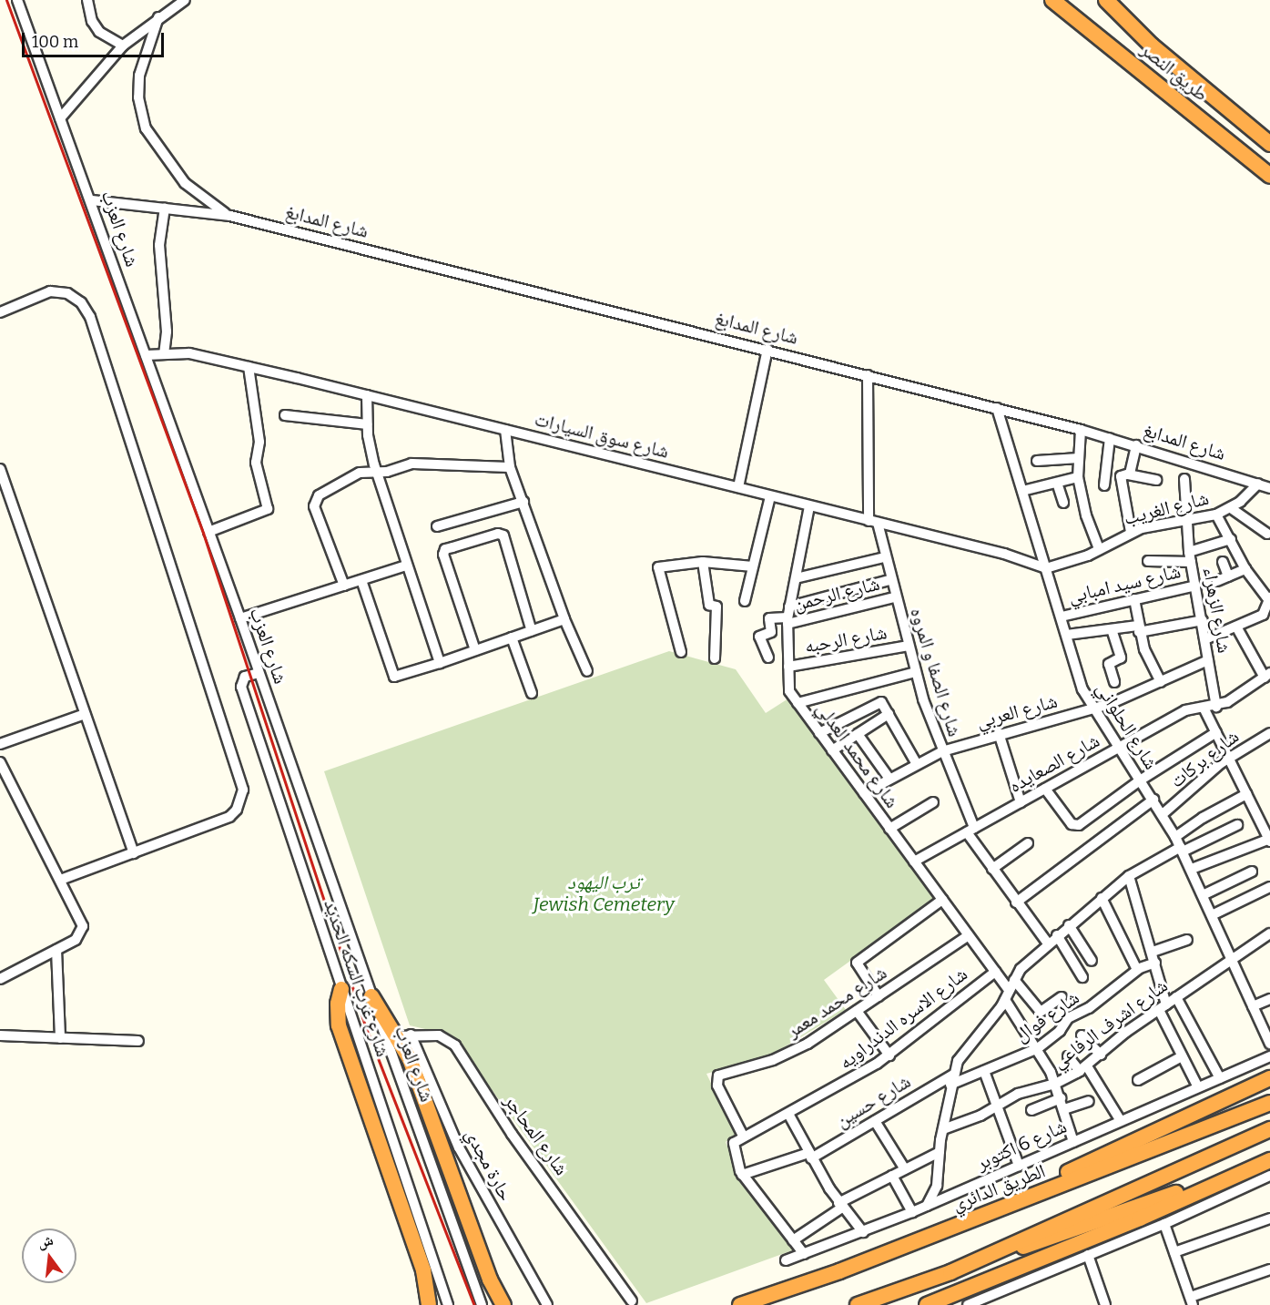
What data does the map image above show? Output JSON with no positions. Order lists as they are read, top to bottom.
{
  "streets": {
    "highway": ["طريق النصر", "الطريق الدائري"],
    "street": [
      "شارع المدابغ",
      "شارع العزب",
      "شارع سوق السيارات",
      "شارع الغريب",
      "شارع سيد امبابي",
      "شارع الرحمن",
      "شارع الزهراء",
      "شارع الرحبه",
      "شارع الصفا و المروه",
      "شارع العربي",
      "شارع الحلواني",
      "شارع محمد العدلي",
      "شارع بركات",
      "شارع الصعايده",
      "شارع غرب السكه الحديد",
      "شارع محمد معمر",
      "شارع فوال",
      "شارع الاسره الدندراويه",
      "شارع اشرف الرفاعي",
      "شارع حسين",
      "شارع المحاجر",
      "شارع 6 اكتوبر",
      "حارة مجدي"
    ]
  },
  "crossings": [
    ["شارع المدابغ", "شارع العزب"],
    ["شارع المدابغ", "شارع الغريب"],
    ["شارع المدابغ", "شارع الصفا و المروه"],
    ["شارع المدابغ", "شارع الحلواني"],
    ["شارع العزب", "شارع سوق السيارات"],
    ["شارع العزب", "شارع غرب السكه الحديد"],
    ["شارع العزب", "شارع المحاجر"],
    ["شارع العزب", "حارة مجدي"],
    ["شارع سوق السيارات", "شارع الغريب"],
    ["شارع سوق السيارات", "شارع الصفا و المروه"],
    ["شارع سوق السيارات", "شارع الحلواني"],
    ["شارع سوق السيارات", "شارع محمد العدلي"],
    ["شارع الغريب", "شارع الزهراء"],
    ["شارع الغريب", "شارع الحلواني"],
    ["شارع سيد امبابي", "شارع الزهراء"],
    ["شارع سيد امبابي", "شارع الحلواني"],
    ["شارع الرحمن", "شارع الصفا و المروه"],
    ["شارع الرحمن", "شارع محمد العدلي"],
    ["شارع الزهراء", "شارع العربي"],
    ["شارع الزهراء", "شارع الصعايده"],
    ["شارع الرحبه", "شارع الصفا و المروه"],
    ["شارع الرحبه", "شارع محمد العدلي"],
    ["شارع الصفا و المروه", "شارع العربي"],
    ["شارع الصفا و المروه", "شارع الصعايده"],
    ["شارع العربي", "شارع الحلواني"],
    ["شارع العربي", "شارع محمد العدلي"],
    ["شارع الحلواني", "شارع بركات"],
    ["شارع الحلواني", "شارع الصعايده"],
    ["شارع الحلواني", "شارع اشرف الرفاعي"],
    ["شارع محمد العدلي", "شارع الصعايده"],
    ["شارع محمد العدلي", "شارع محمد معمر"],
    ["شارع محمد العدلي", "شارع فوال"],
    ["شارع محمد العدلي", "شارع الاسره الدندراويه"],
    ["شارع محمد العدلي", "شارع اشرف الرفاعي"],
    ["شارع محمد العدلي", "شارع 6 اكتوبر"],
    ["شارع محمد معمر", "شارع الاسره الدندراويه"],
    ["شارع المحاجر", "حارة مجدي"]
  ],
  "parks": ["ترب اليهود Jewish Cemetery"],
  "scale_bar": "100 m",
  "north": "top"
}
